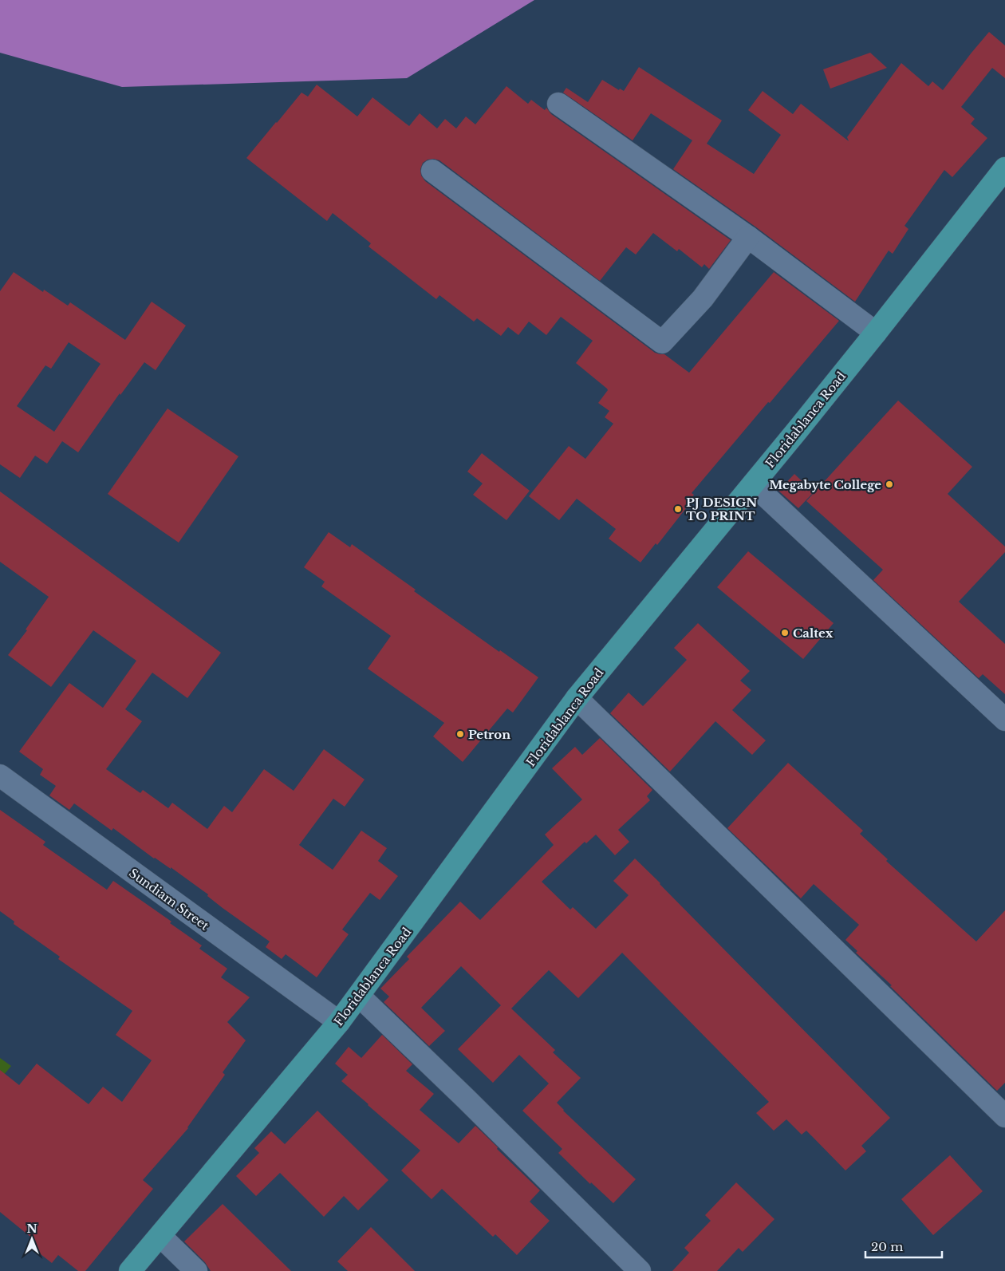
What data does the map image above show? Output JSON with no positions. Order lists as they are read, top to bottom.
{
  "streets": {
    "main road": ["Floridablanca Road"],
    "street": ["Sundiam Street"]
  },
  "crossings": [
    ["Floridablanca Road", "Sundiam Street"]
  ],
  "places": [
    "Megabyte College",
    "PJ DESIGN TO PRINT",
    "Caltex",
    "Petron"
  ],
  "scale_bar": "20 m",
  "north": "top"
}
